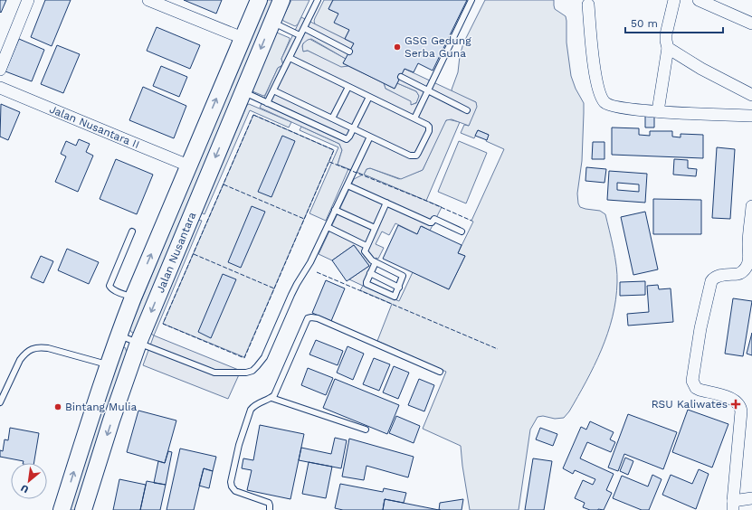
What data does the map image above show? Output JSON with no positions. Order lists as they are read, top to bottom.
{
  "streets": {
    "street": ["Jalan Nusantara II", "Jalan Nusantara"]
  },
  "crossings": [
    ["Jalan Nusantara II", "Jalan Nusantara"]
  ],
  "places": {
    "other": ["GSG Gedung Serba Guna", "Bintang Mulia"],
    "health": ["RSU Kaliwates"]
  },
  "scale_bar": "50 m",
  "north": "bottom left"
}
